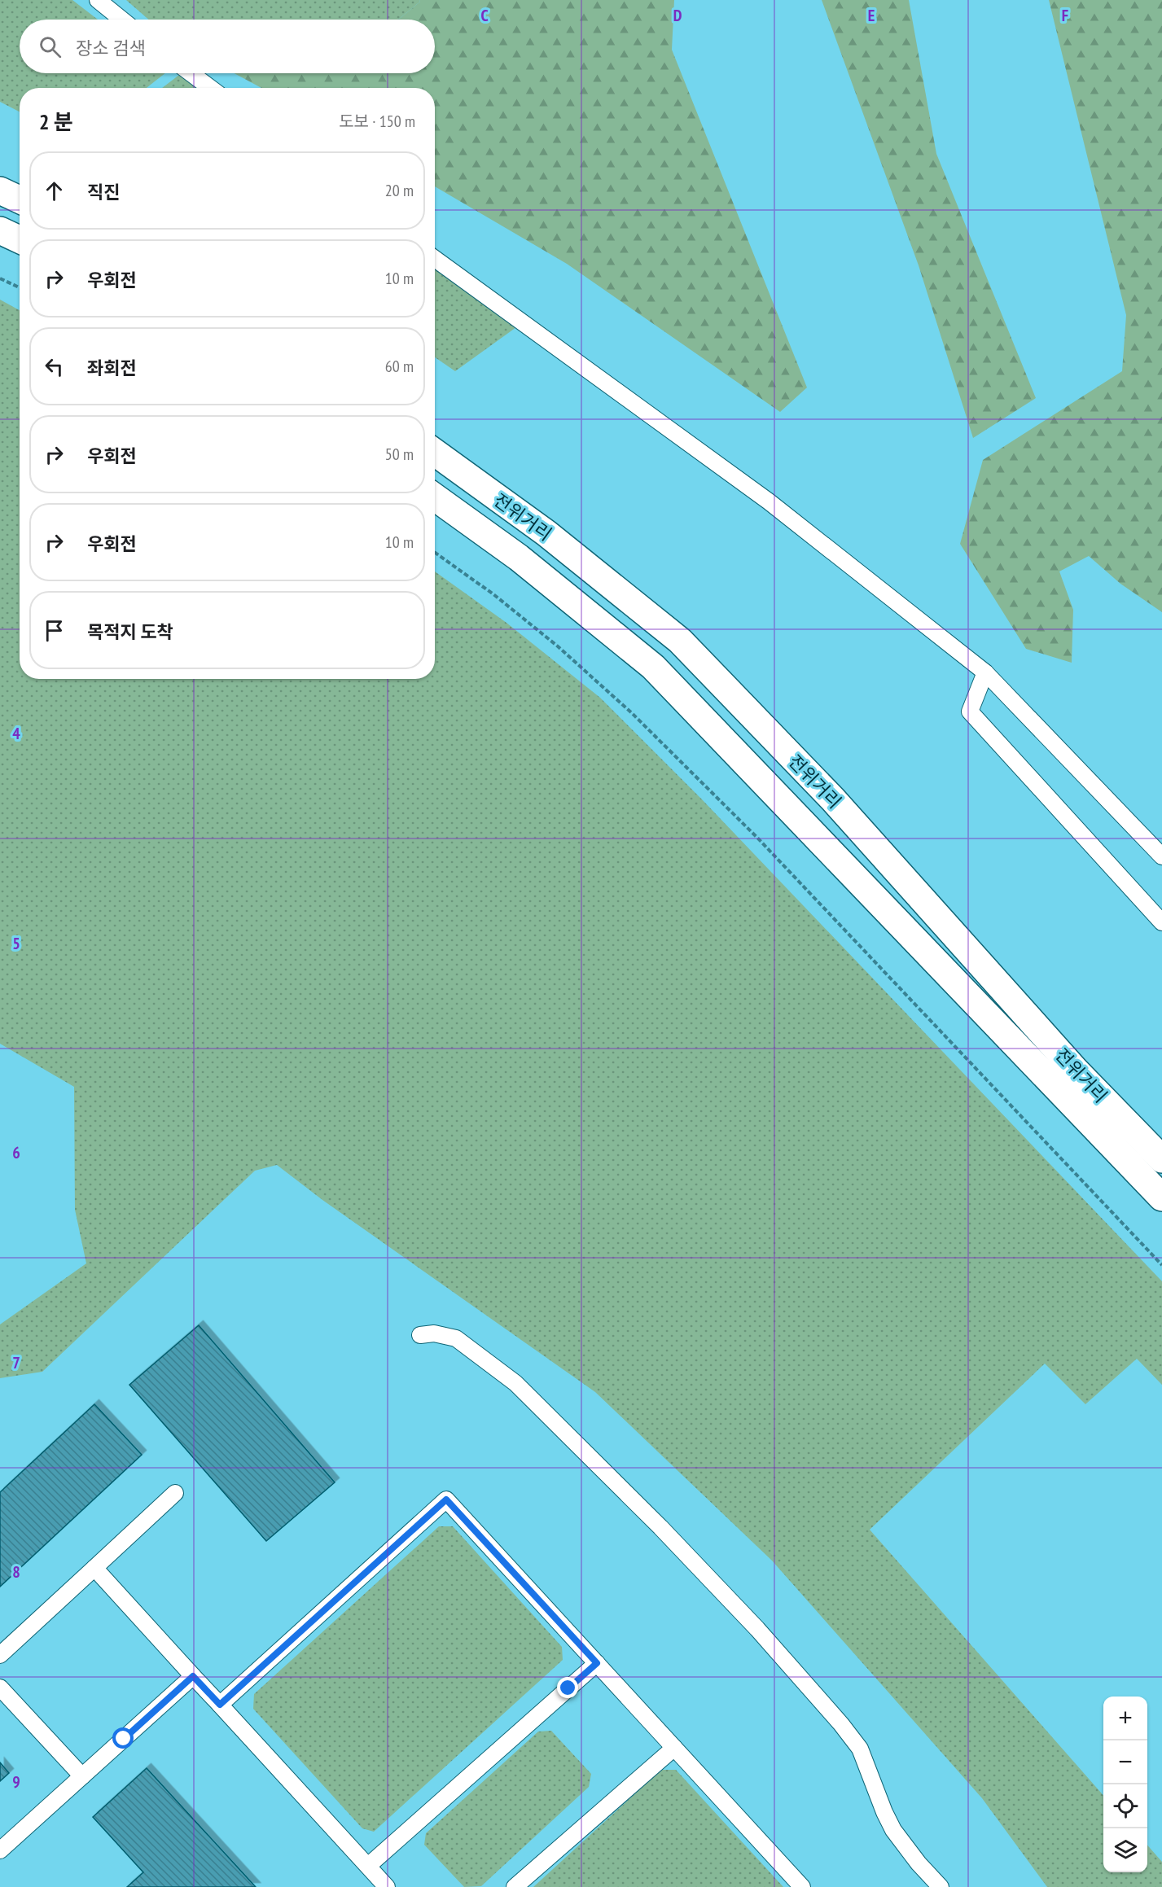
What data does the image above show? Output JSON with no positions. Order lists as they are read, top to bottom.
{
  "streets": {
    "main road": ["전위거리"]
  },
  "page": {
    "search": "장소 검색",
    "heading": ["2 분", "도보 · 150 m"],
    "list": [
      ["직진", "20 m"],
      ["우회전", "10 m"],
      ["좌회전", "60 m"],
      ["우회전", "50 m"],
      ["우회전", "10 m"],
      "목적지 도착"
    ],
    "map_buttons": ["+", "−"]
  },
  "grid": {
    "columns": [
      "C",
      "D",
      "E",
      "F"
    ],
    "rows": [
      "4",
      "5",
      "6",
      "7",
      "8",
      "9"
    ]
  }
}
